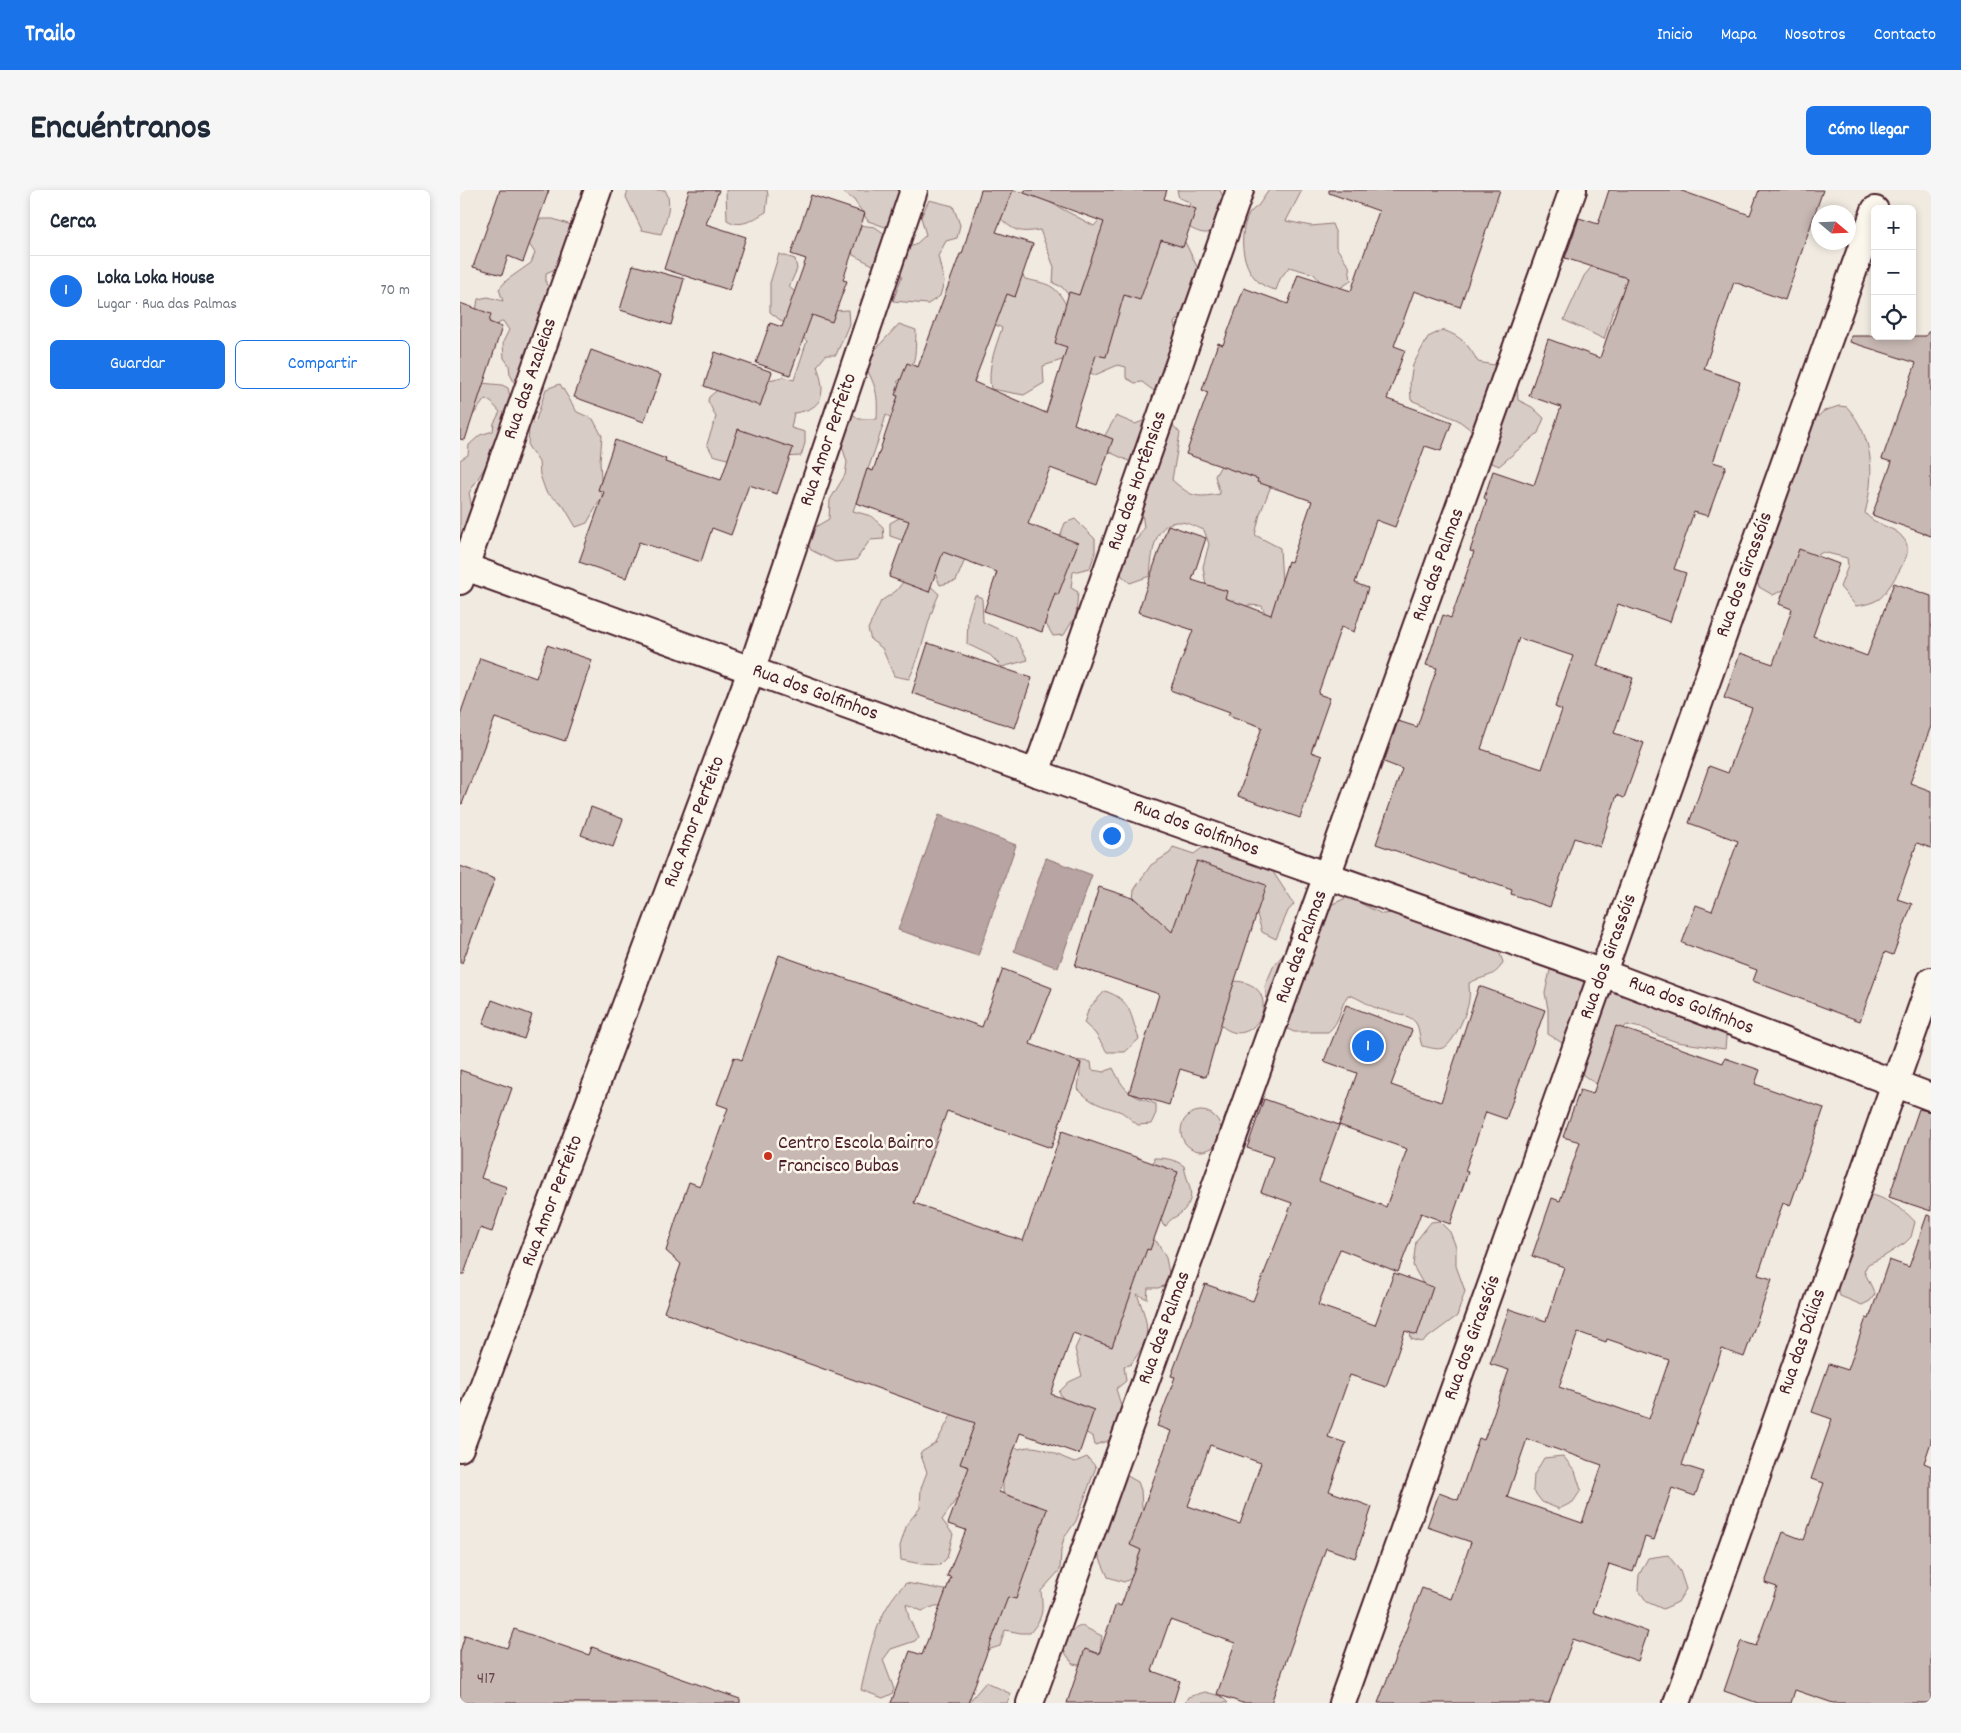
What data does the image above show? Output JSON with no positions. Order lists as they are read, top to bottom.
{
  "streets": {
    "street": [
      "Rua das Azaleias",
      "Rua Amor Perfeito",
      "Rua das Hortênsias",
      "Rua das Palmas",
      "Rua dos Girassóis",
      "Rua dos Golfinhos",
      "Rua das Dálias"
    ]
  },
  "crossings": [
    ["Rua das Azaleias", "Rua dos Golfinhos"],
    ["Rua Amor Perfeito", "Rua dos Golfinhos"],
    ["Rua das Hortênsias", "Rua dos Golfinhos"],
    ["Rua das Palmas", "Rua dos Golfinhos"],
    ["Rua dos Girassóis", "Rua dos Golfinhos"],
    ["Rua dos Golfinhos", "Rua das Dálias"]
  ],
  "places": ["Centro Escola Bairro Francisco Bubas"],
  "house_numbers": ["417"],
  "north": "right",
  "page": {
    "header": "Trailo",
    "nav": [
      "Inicio",
      "Mapa",
      "Nosotros",
      "Contacto"
    ],
    "title": "Encuéntranos",
    "buttons": [
      "Cómo llegar",
      ["Guardar", "Compartir"]
    ],
    "heading": "Cerca",
    "map_buttons": ["+", "−"],
    "list": [
      {
        "mark": "1",
        "name": "Loka Loka House",
        "note": "Lugar · Rua das Palmas",
        "value": "70 m"
      }
    ],
    "pins": "1"
  }
}
